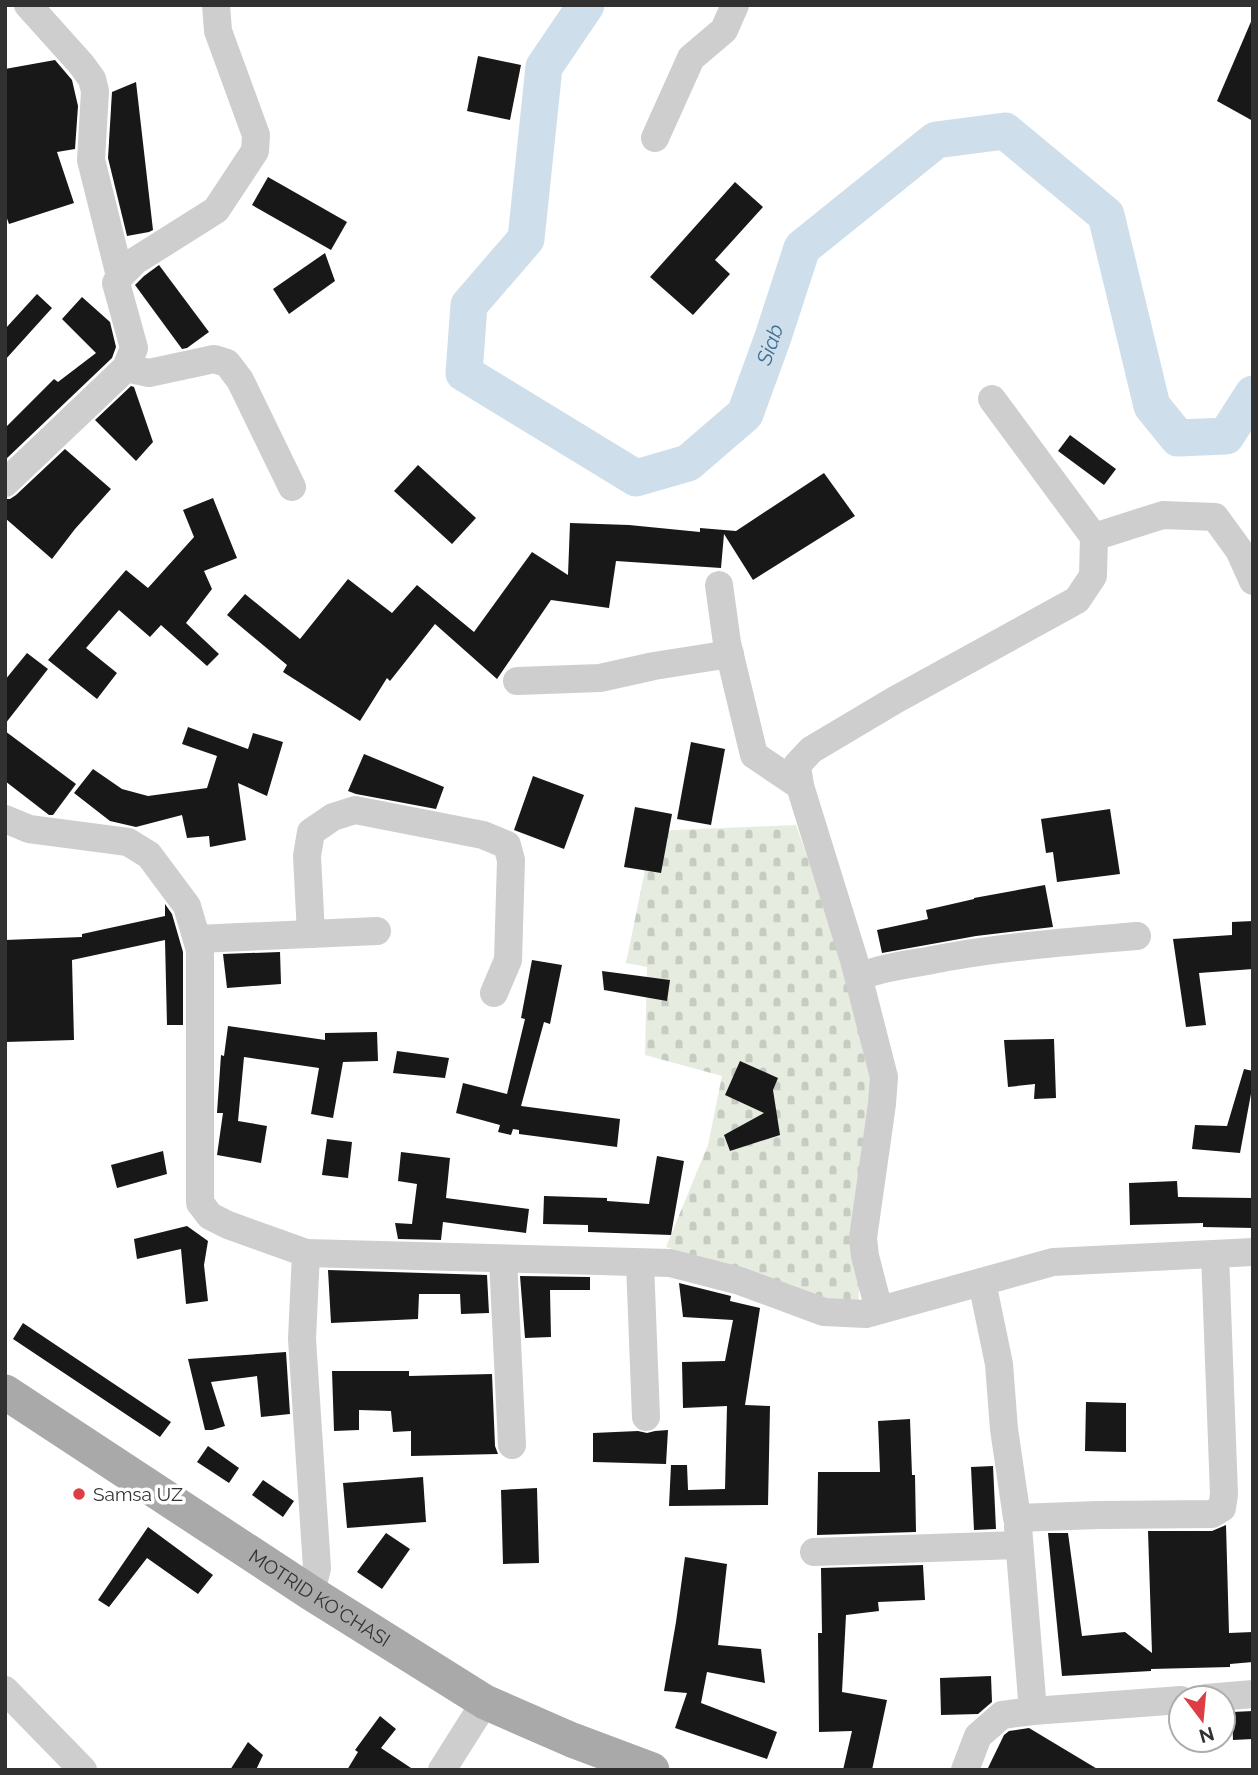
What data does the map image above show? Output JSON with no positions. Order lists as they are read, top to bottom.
{
  "streets": {
    "main road": ["MOTRID KO'CHASI"]
  },
  "water": ["Siab"],
  "places": ["Samsa UZ"],
  "north": "bottom"
}
